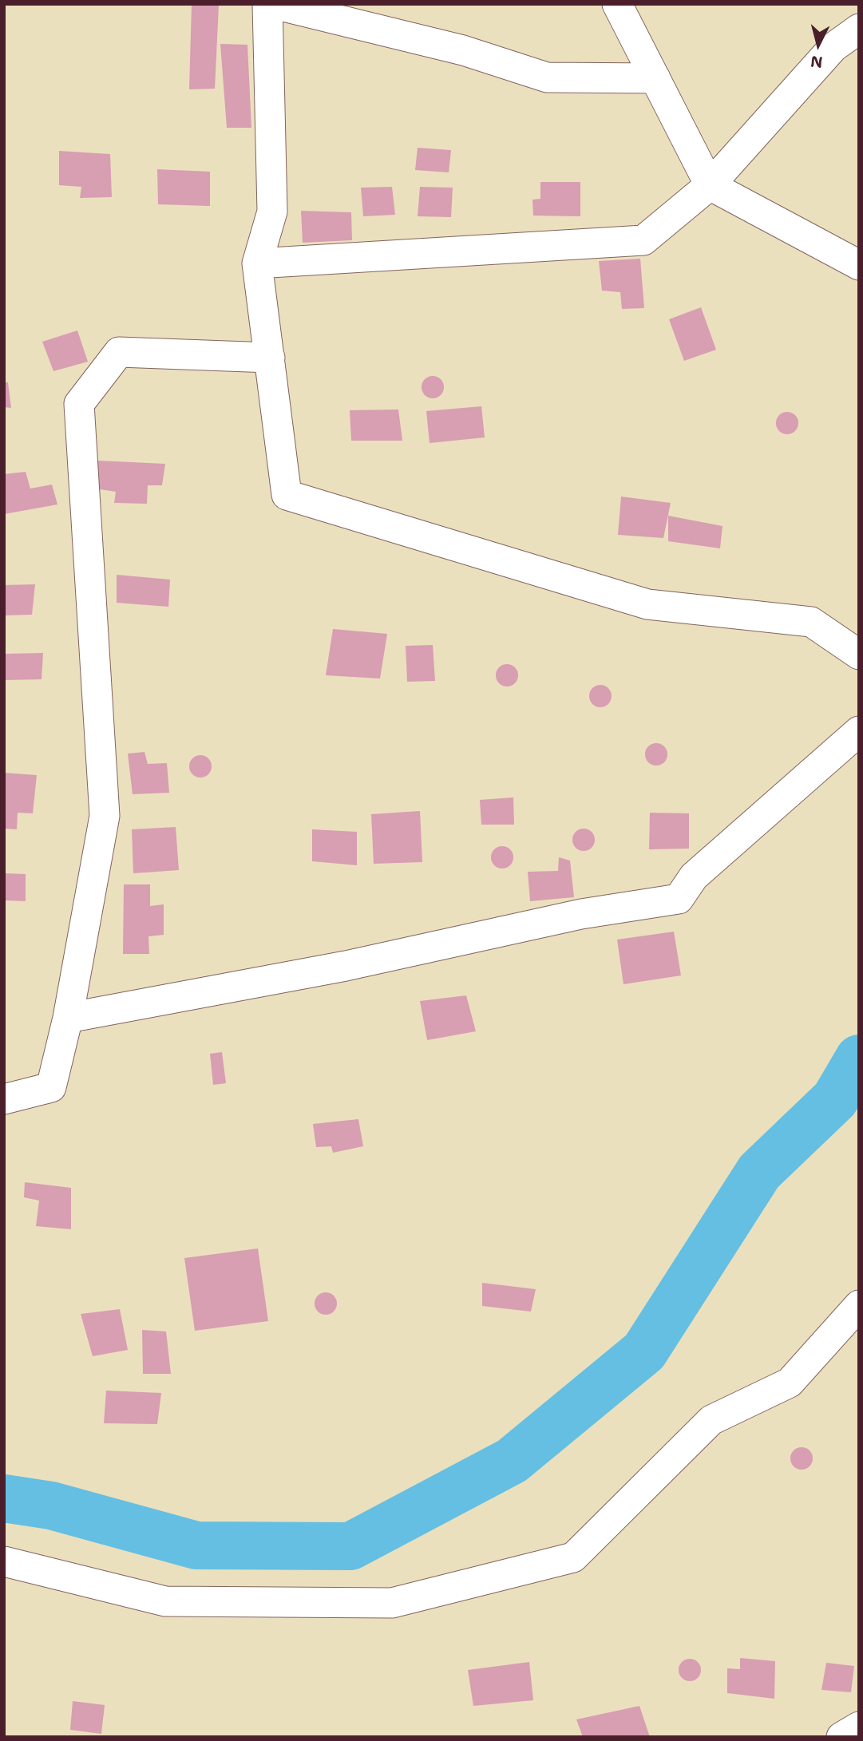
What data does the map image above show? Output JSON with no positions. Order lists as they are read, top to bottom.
{
  "north": "bottom"
}
